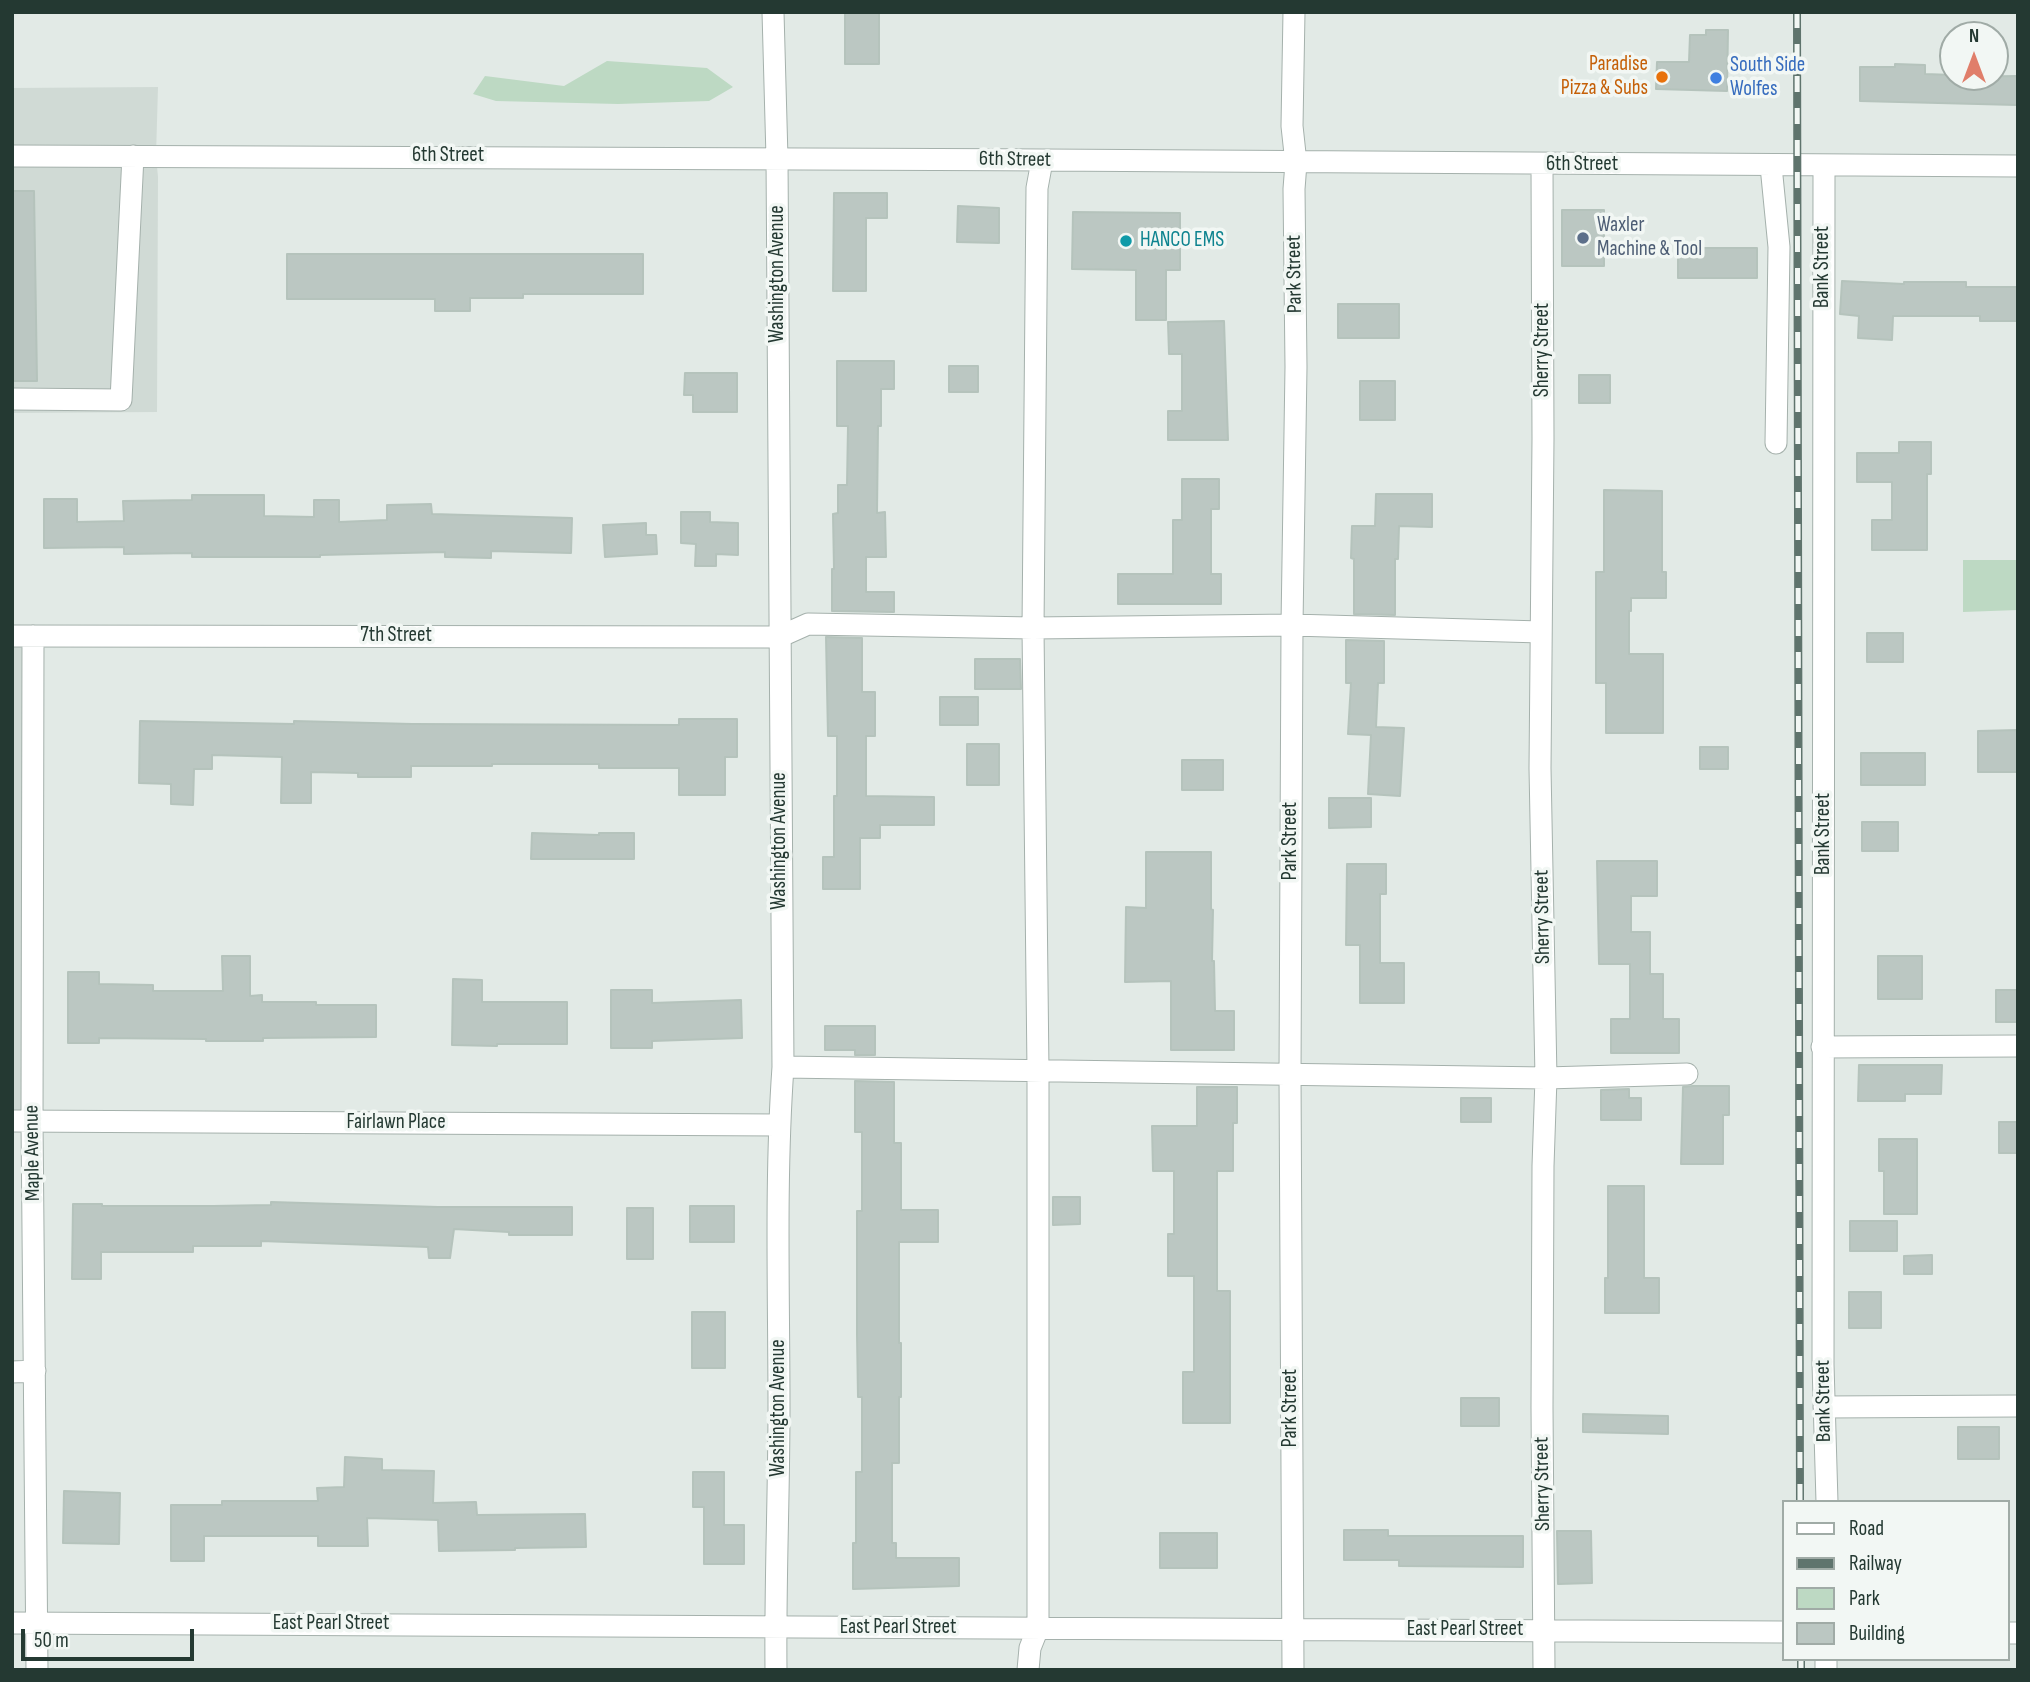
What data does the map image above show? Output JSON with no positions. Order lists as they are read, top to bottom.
{
  "streets": {
    "street": [
      "6th Street",
      "Bank Street",
      "Washington Avenue",
      "Park Street",
      "Sherry Street",
      "7th Street",
      "Fairlawn Place",
      "Maple Avenue",
      "East Pearl Street"
    ]
  },
  "crossings": [
    ["6th Street", "Bank Street"],
    ["6th Street", "Washington Avenue"],
    ["6th Street", "Park Street"],
    ["6th Street", "Sherry Street"],
    ["Washington Avenue", "7th Street"],
    ["Washington Avenue", "Fairlawn Place"],
    ["Washington Avenue", "East Pearl Street"],
    ["Park Street", "East Pearl Street"],
    ["Sherry Street", "East Pearl Street"],
    ["7th Street", "Maple Avenue"],
    ["Fairlawn Place", "Maple Avenue"],
    ["Maple Avenue", "East Pearl Street"]
  ],
  "places": [
    "Paradise Pizza & Subs",
    "South Side Wolfes",
    "Waxler Machine & Tool",
    "HANCO EMS"
  ],
  "legend": [
    "Road",
    "Railway",
    "Park",
    "Building"
  ],
  "scale_bar": "50 m",
  "north": "top"
}
